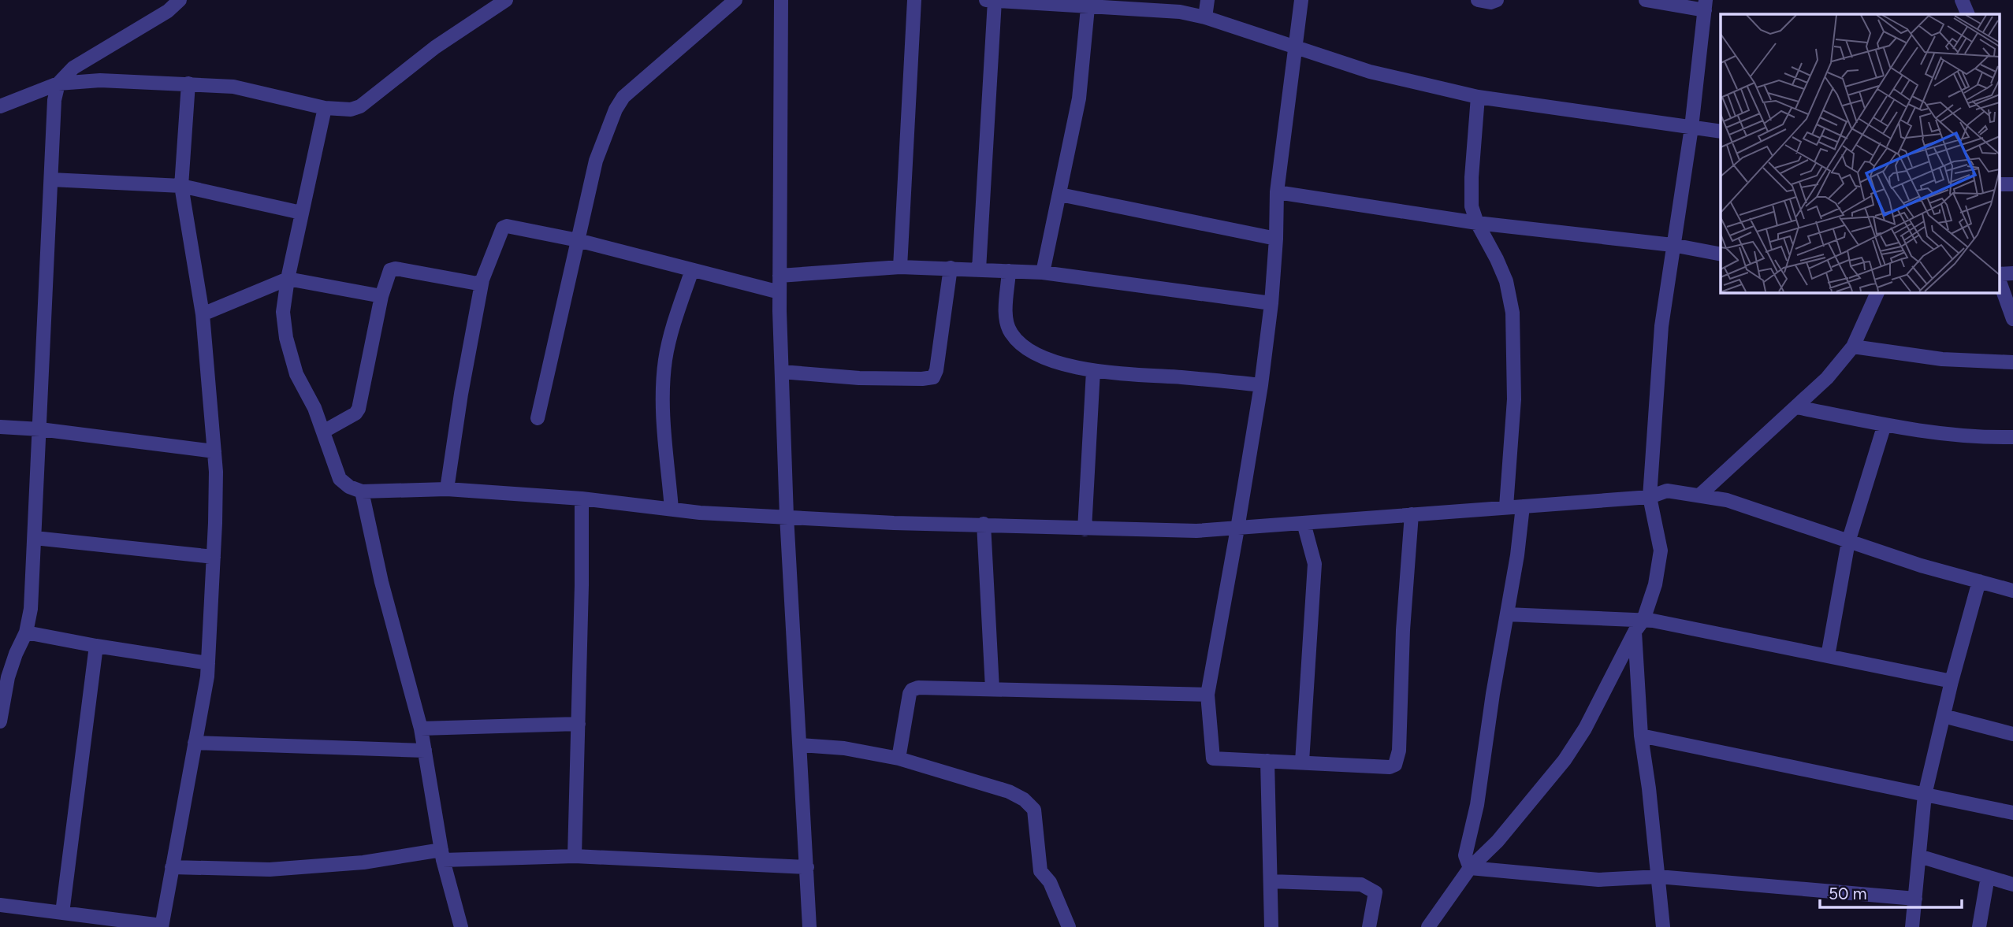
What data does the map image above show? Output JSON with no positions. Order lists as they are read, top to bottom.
{
  "scale_bar": "50 m"
}
